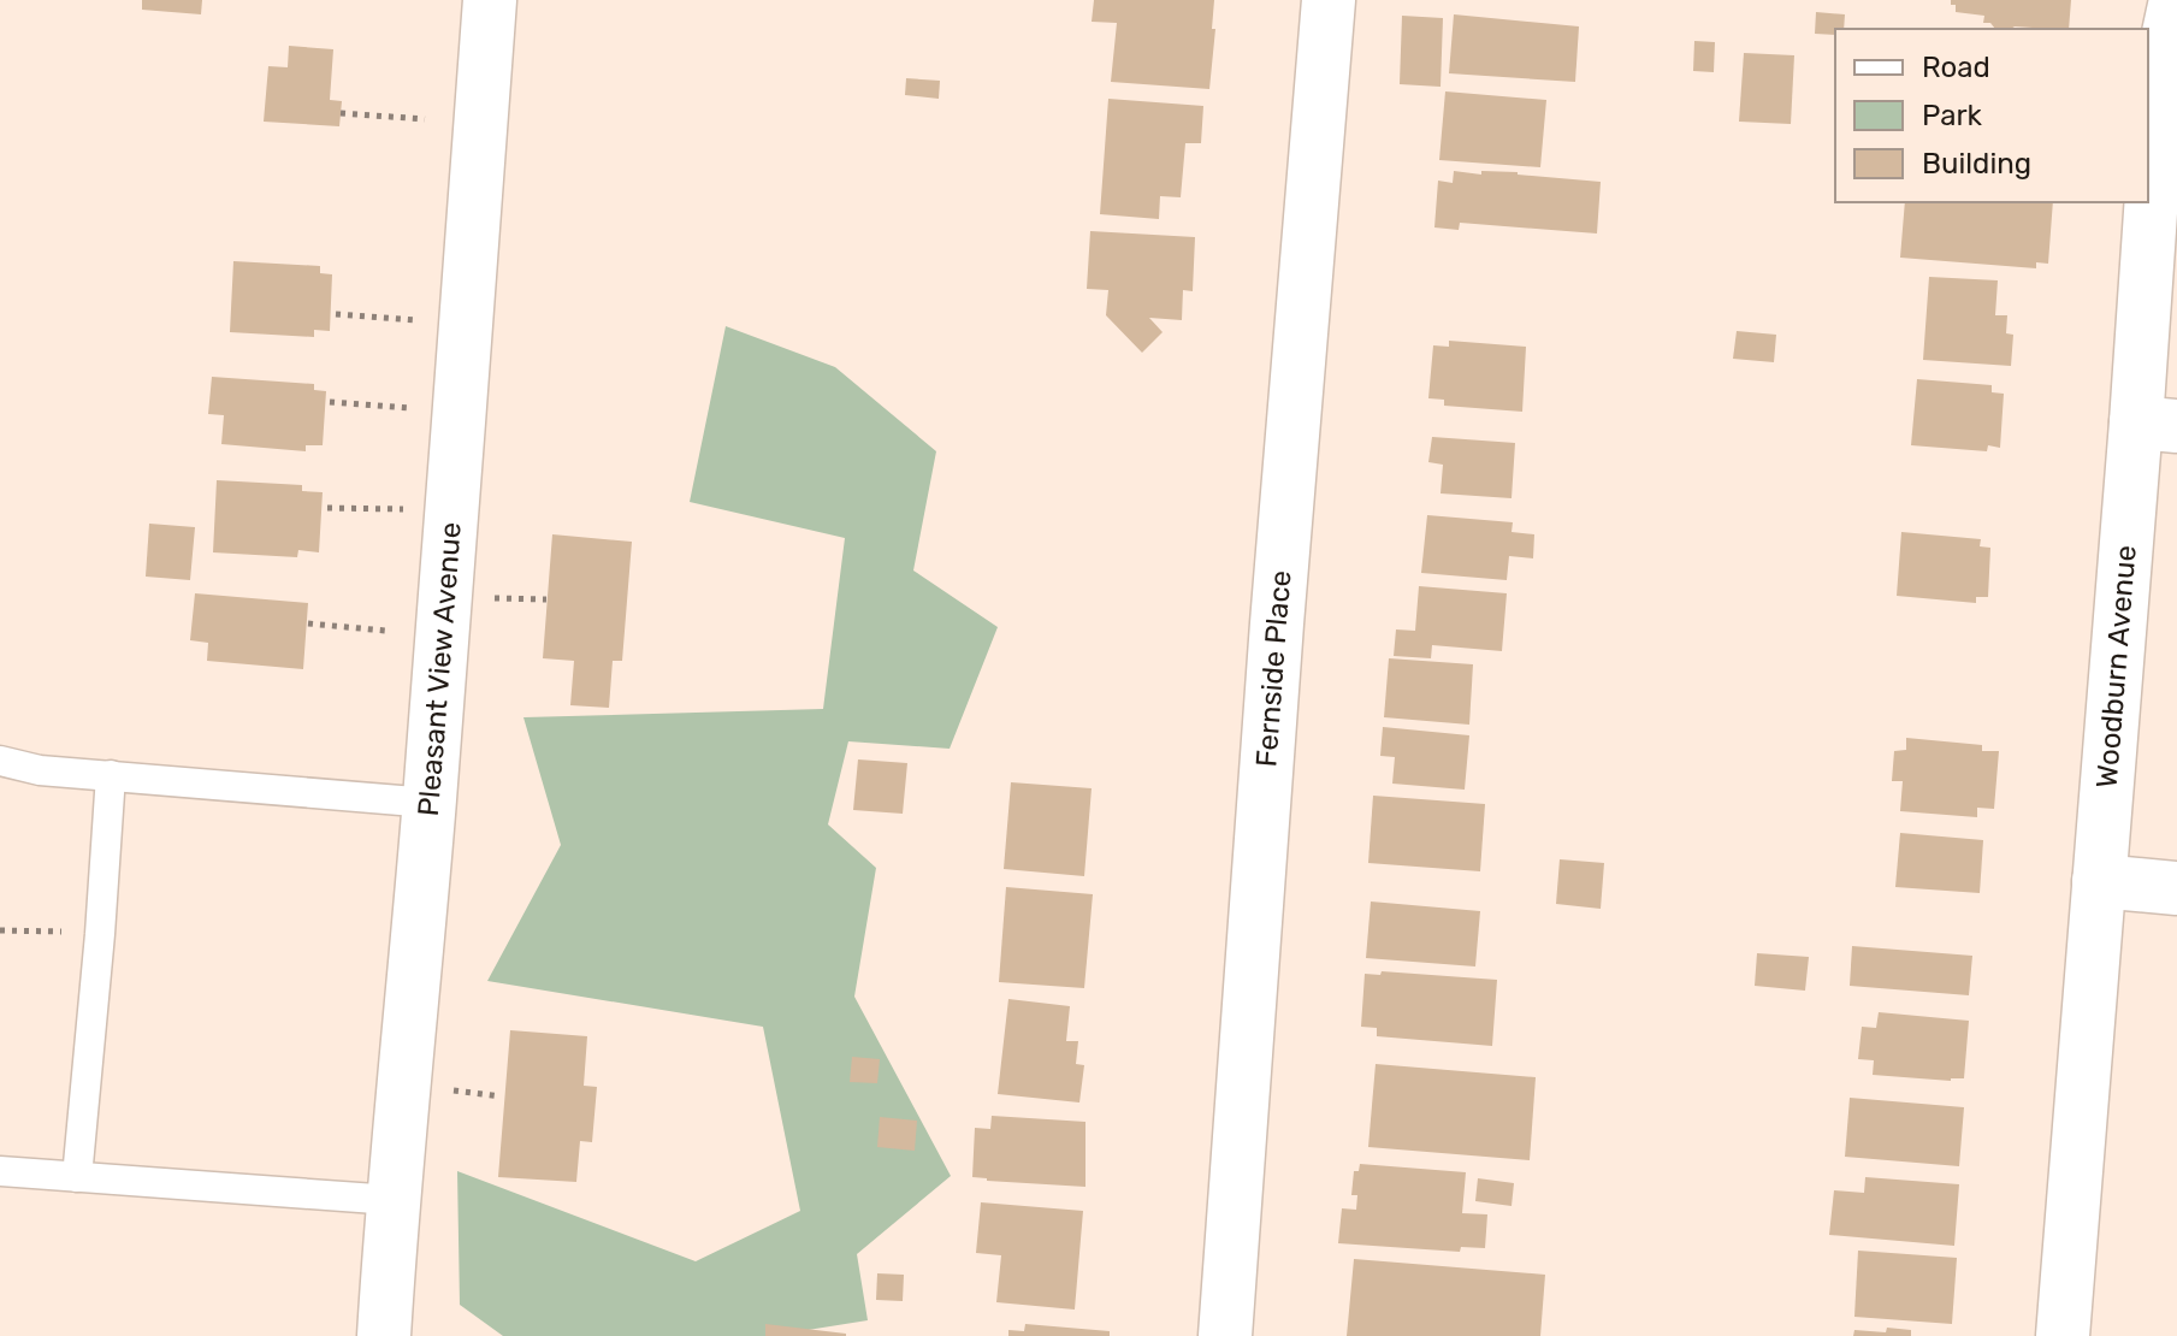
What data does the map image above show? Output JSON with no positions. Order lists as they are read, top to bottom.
{
  "streets": {
    "street": ["Pleasant View Avenue", "Fernside Place", "Woodburn Avenue"]
  },
  "legend": ["Road", "Park", "Building"]
}
